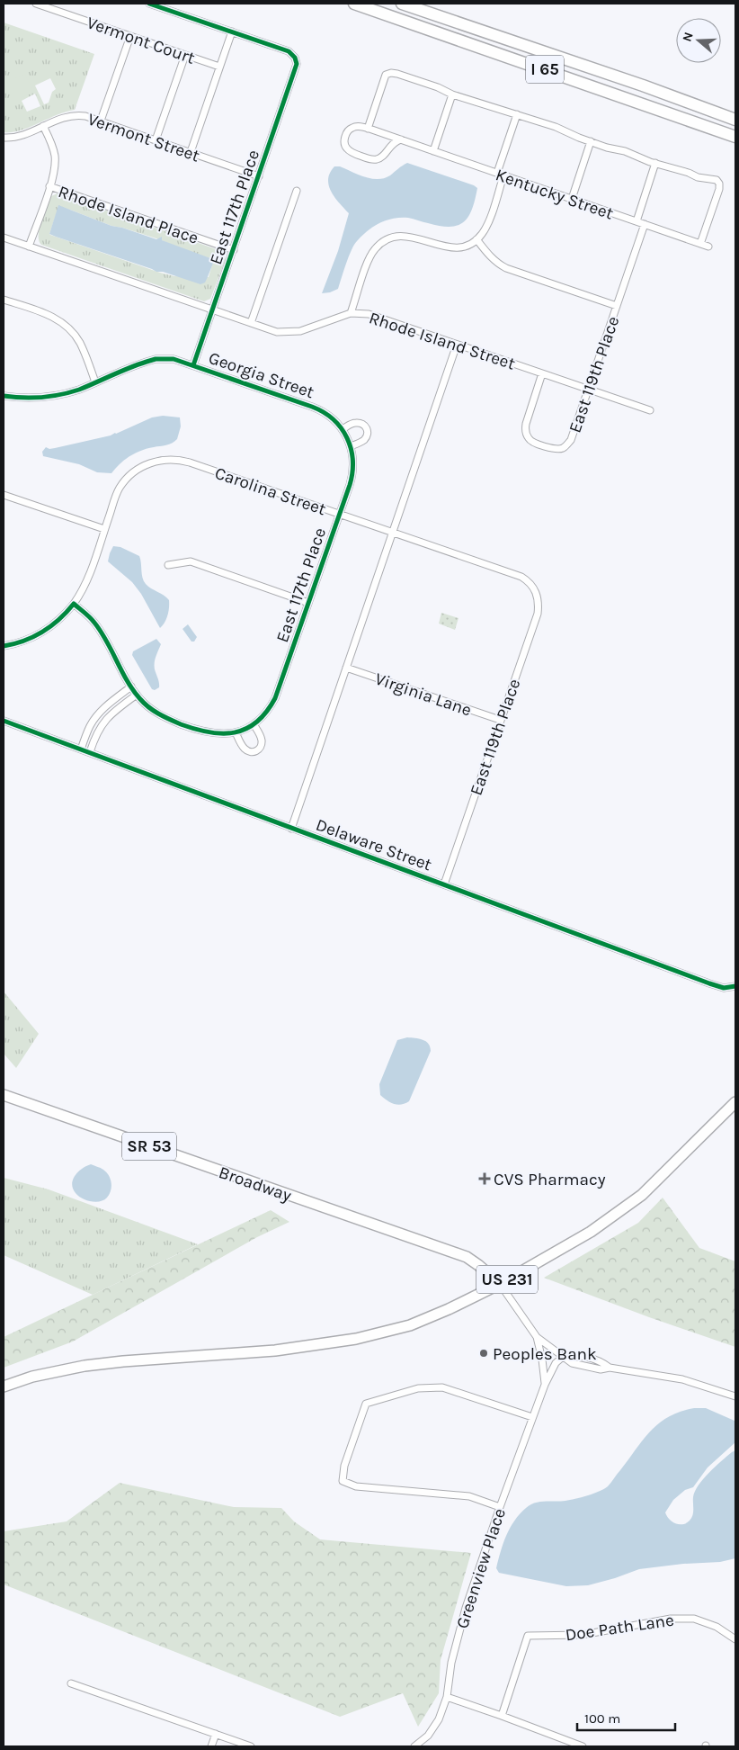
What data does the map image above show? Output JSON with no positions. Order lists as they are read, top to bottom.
{
  "streets": {
    "highway": ["I 65"],
    "main road": ["SR 53", "Broadway", "US 231"],
    "street": [
      "Vermont Court",
      "Vermont Street",
      "Kentucky Street",
      "East 117th Place",
      "Rhode Island Place",
      "Rhode Island Street",
      "Georgia Street",
      "East 119th Place",
      "Carolina Street",
      "Virginia Lane",
      "Delaware Street",
      "Greenview Place",
      "Doe Path Lane"
    ]
  },
  "crossings": [
    ["Vermont Street", "East 117th Place"],
    ["Kentucky Street", "East 119th Place"],
    ["East 117th Place", "Rhode Island Place"],
    ["East 117th Place", "Rhode Island Street"],
    ["East 117th Place", "Georgia Street"],
    ["East 117th Place", "Carolina Street"],
    ["Rhode Island Street", "East 119th Place"],
    ["East 119th Place", "Carolina Street"],
    ["East 119th Place", "Virginia Lane"],
    ["East 119th Place", "Delaware Street"],
    ["Broadway", "US 231"]
  ],
  "places": {
    "health": ["CVS Pharmacy"],
    "other": ["Peoples Bank"]
  },
  "scale_bar": "100 m",
  "north": "left"
}
